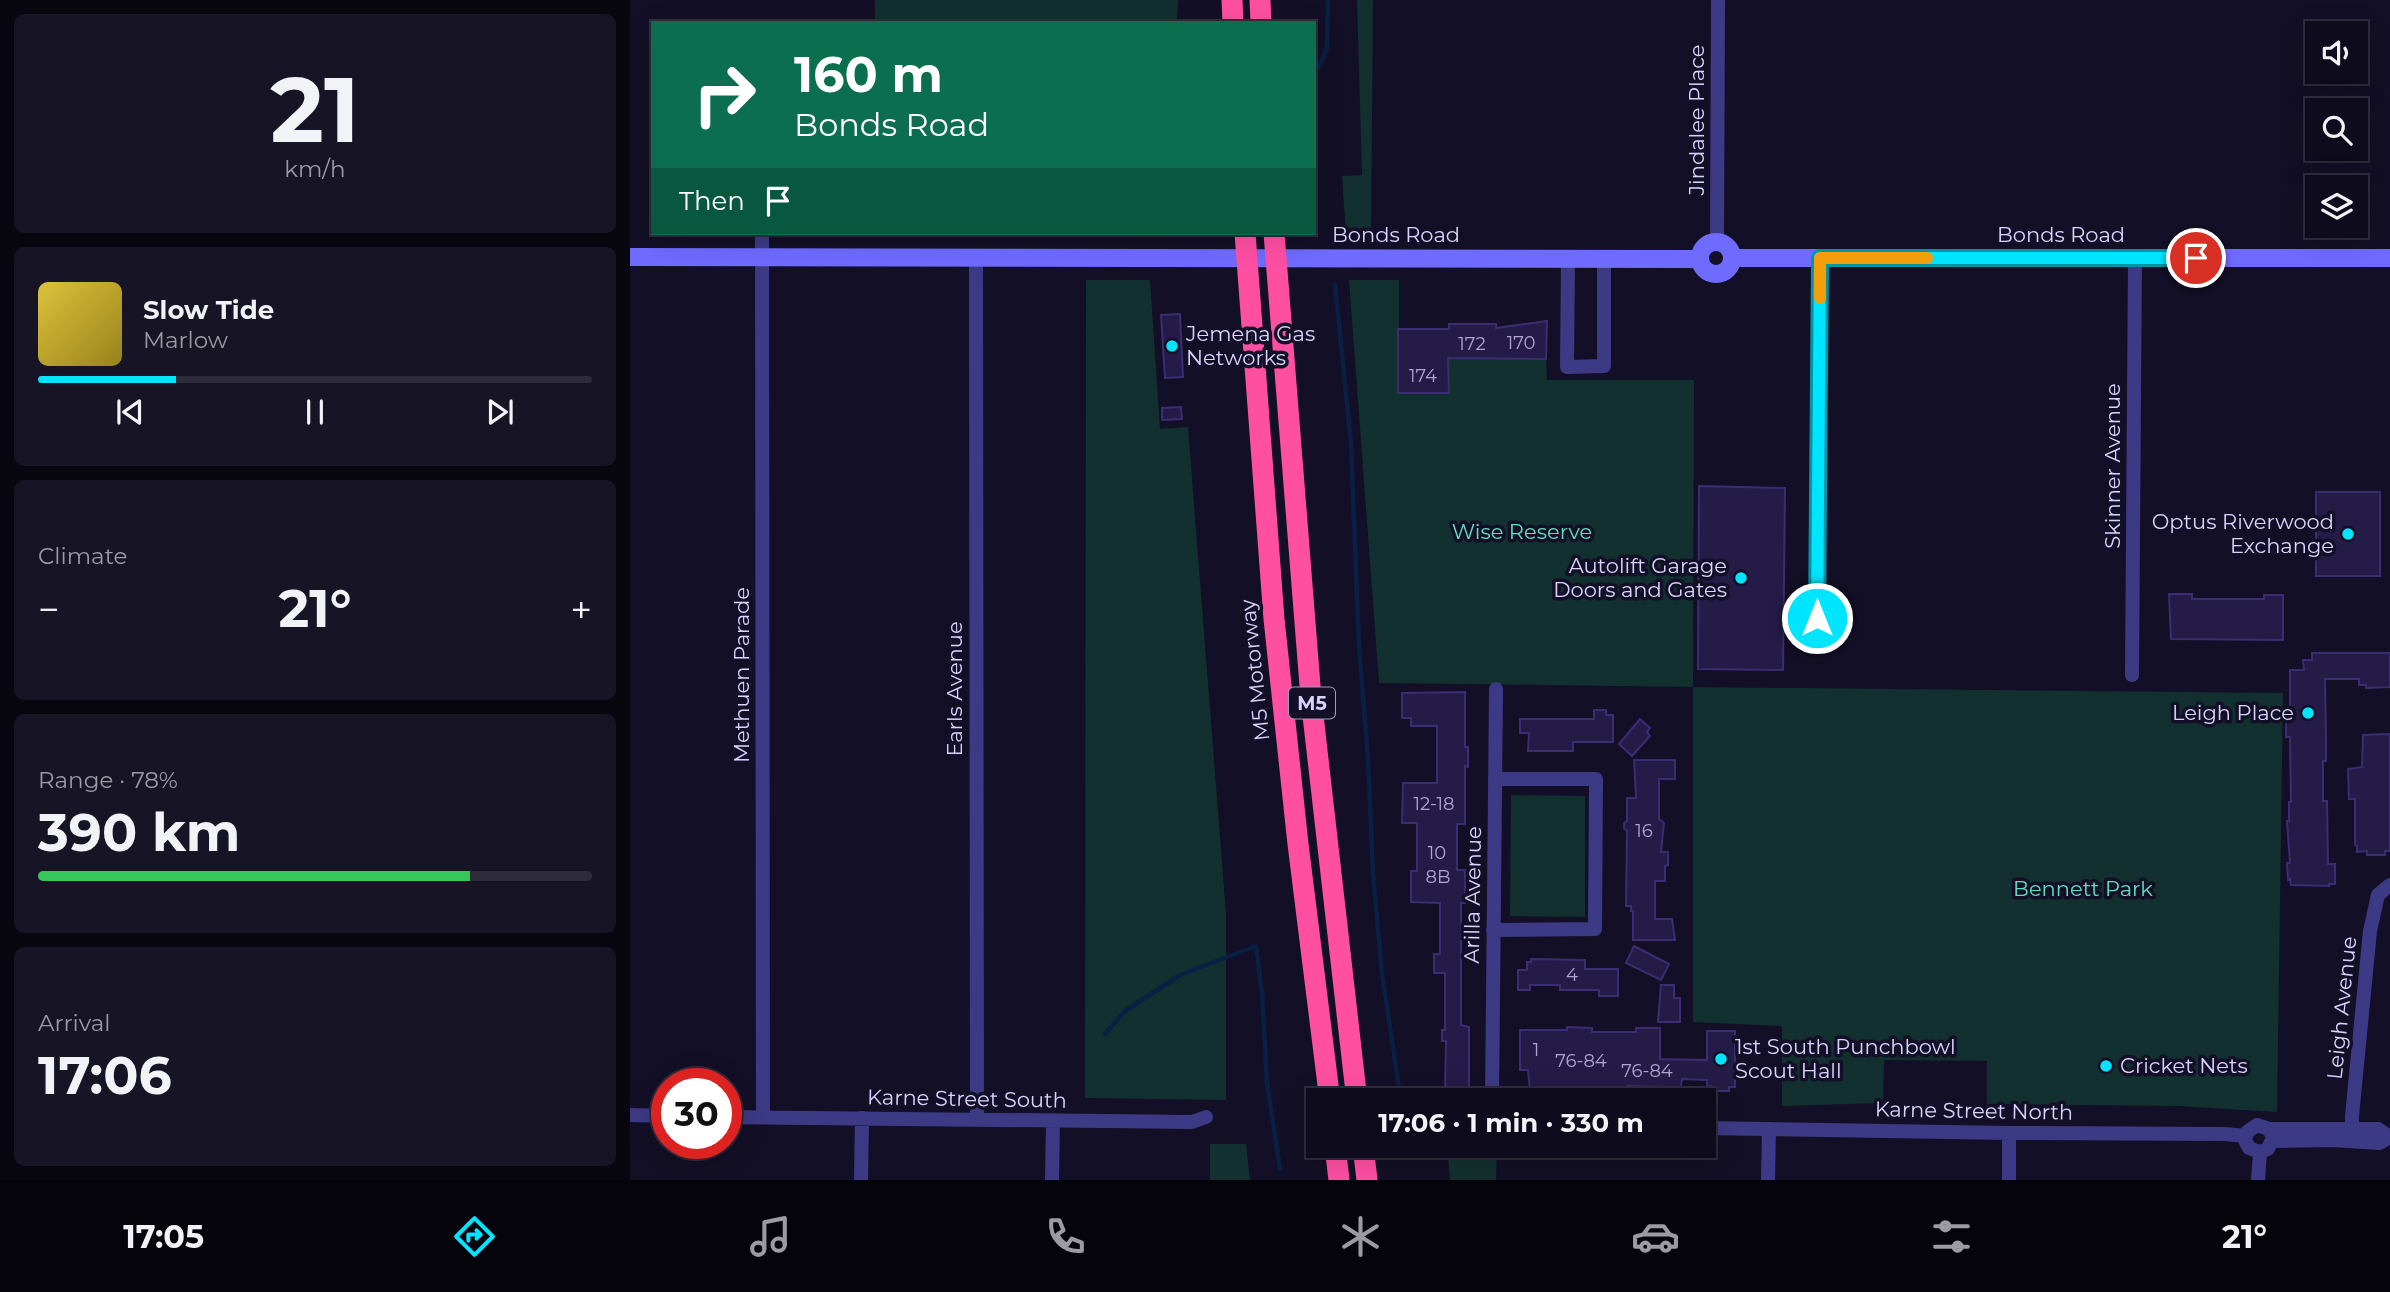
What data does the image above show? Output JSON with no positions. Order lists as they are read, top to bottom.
{
  "streets": {
    "highway": ["M5 Motorway", "M5"],
    "main road": ["Bonds Road"],
    "street": [
      "Jindalee Place",
      "Skinner Avenue",
      "Methuen Parade",
      "Earls Avenue",
      "Arilla Avenue",
      "Leigh Avenue",
      "Karne Street South",
      "Karne Street North"
    ]
  },
  "crossings": [
    ["Jindalee Place", "Bonds Road"],
    ["Bonds Road", "Skinner Avenue"],
    ["Bonds Road", "Methuen Parade"],
    ["Bonds Road", "Earls Avenue"],
    ["Methuen Parade", "Karne Street South"],
    ["Earls Avenue", "Karne Street South"],
    ["Leigh Avenue", "Karne Street North"]
  ],
  "parks": ["Wise Reserve", "Bennett Park"],
  "places": [
    "Jemena Gas Networks",
    "Optus Riverwood Exchange",
    "Autolift Garage Doors and Gates",
    "Leigh Place",
    "1st South Punchbowl Scout Hall",
    "Cricket Nets"
  ],
  "house_numbers": [
    "170",
    "172",
    "174",
    "12-18",
    "16",
    "10",
    "8B",
    "4",
    "1",
    "76-84",
    "76-84"
  ],
  "page": {
    "tile": [
      ["21", "km/h"],
      "Climate",
      ["Range · 78%", "390 km"],
      ["Arrival", "17:06"]
    ],
    "turn": ["160 m", "Bonds Road"],
    "then": "Then",
    "song": ["Slow Tide", "Marlow"],
    "heat": ["−", "21°", "+"],
    "limit": "30",
    "trip": "17:06 · 1 min · 330 m",
    "tabs": ["17:05", "21°"]
  }
}
